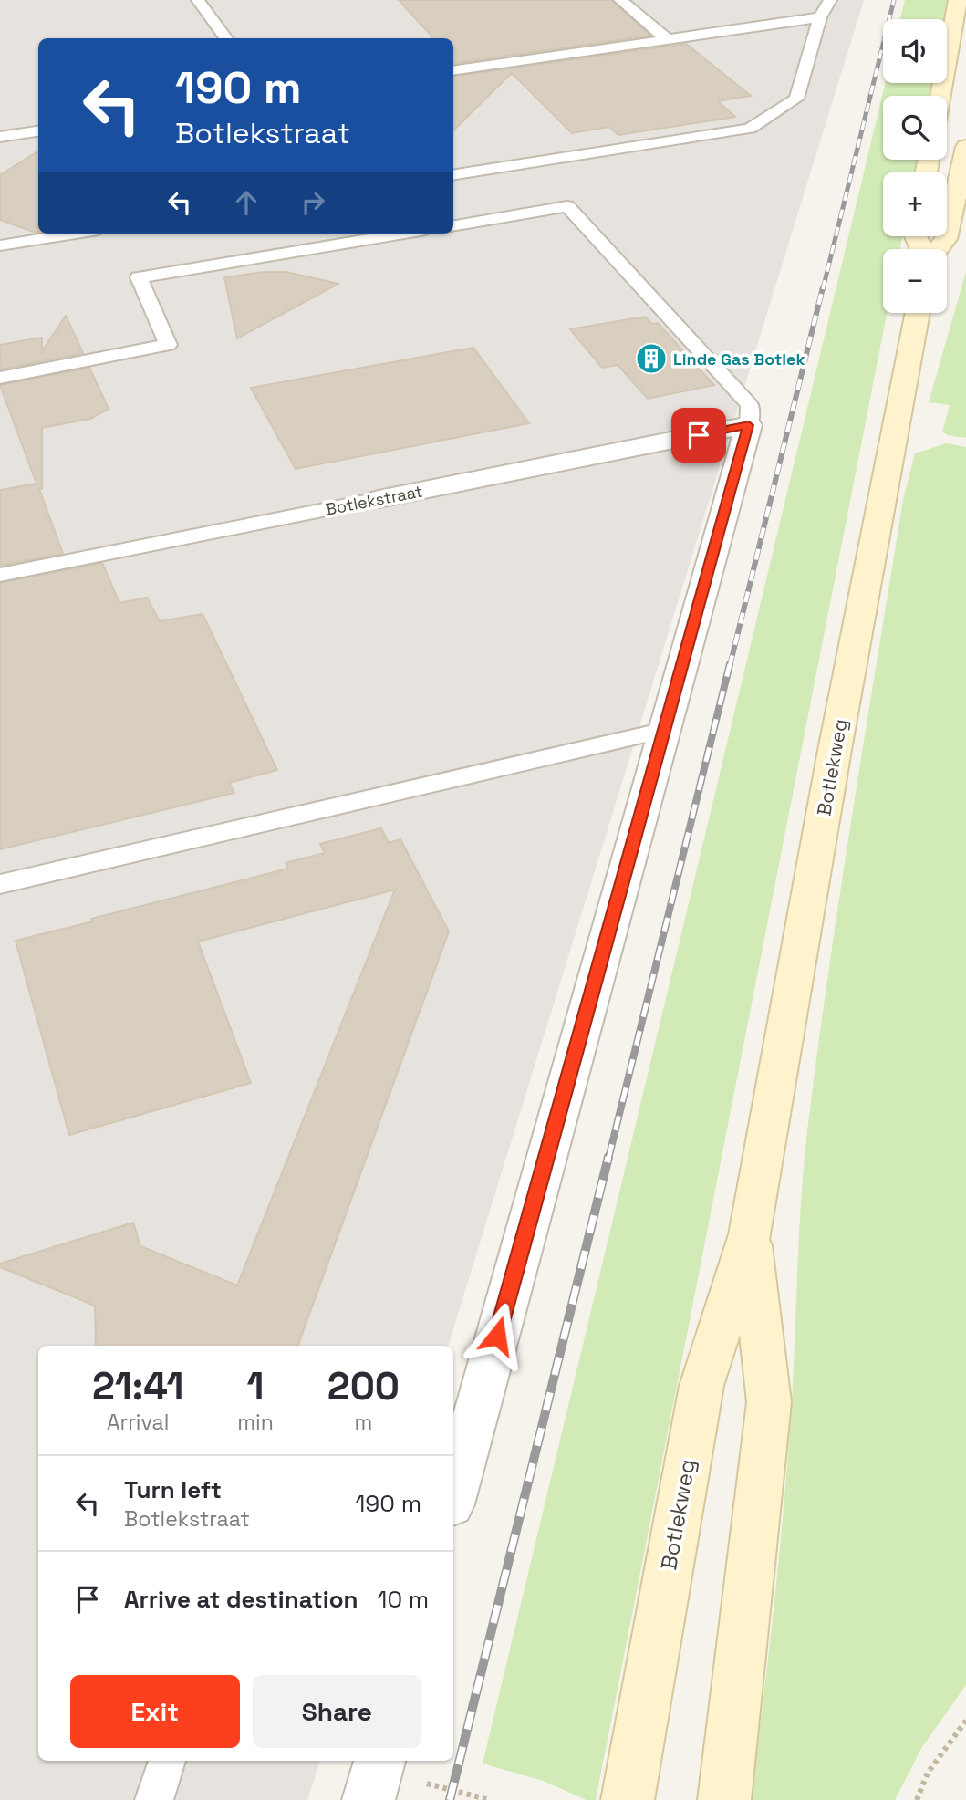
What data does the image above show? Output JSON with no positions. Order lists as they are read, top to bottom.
{
  "streets": {
    "main road": ["Botlekweg"],
    "street": ["Botlekstraat"]
  },
  "places": {
    "building": ["Linde Gas Botlek"]
  },
  "page": {
    "map_buttons": ["+", "−"],
    "turn": ["190 m", "Botlekstraat"],
    "eta": [
      "21:41",
      "Arrival",
      "1",
      "min",
      "200",
      "m"
    ],
    "list": [
      {
        "name": "Turn left",
        "note": "Botlekstraat",
        "value": "190 m"
      },
      {
        "name": "Arrive at destination",
        "value": "10 m"
      }
    ],
    "buttons": ["Exit", "Share"]
  }
}
